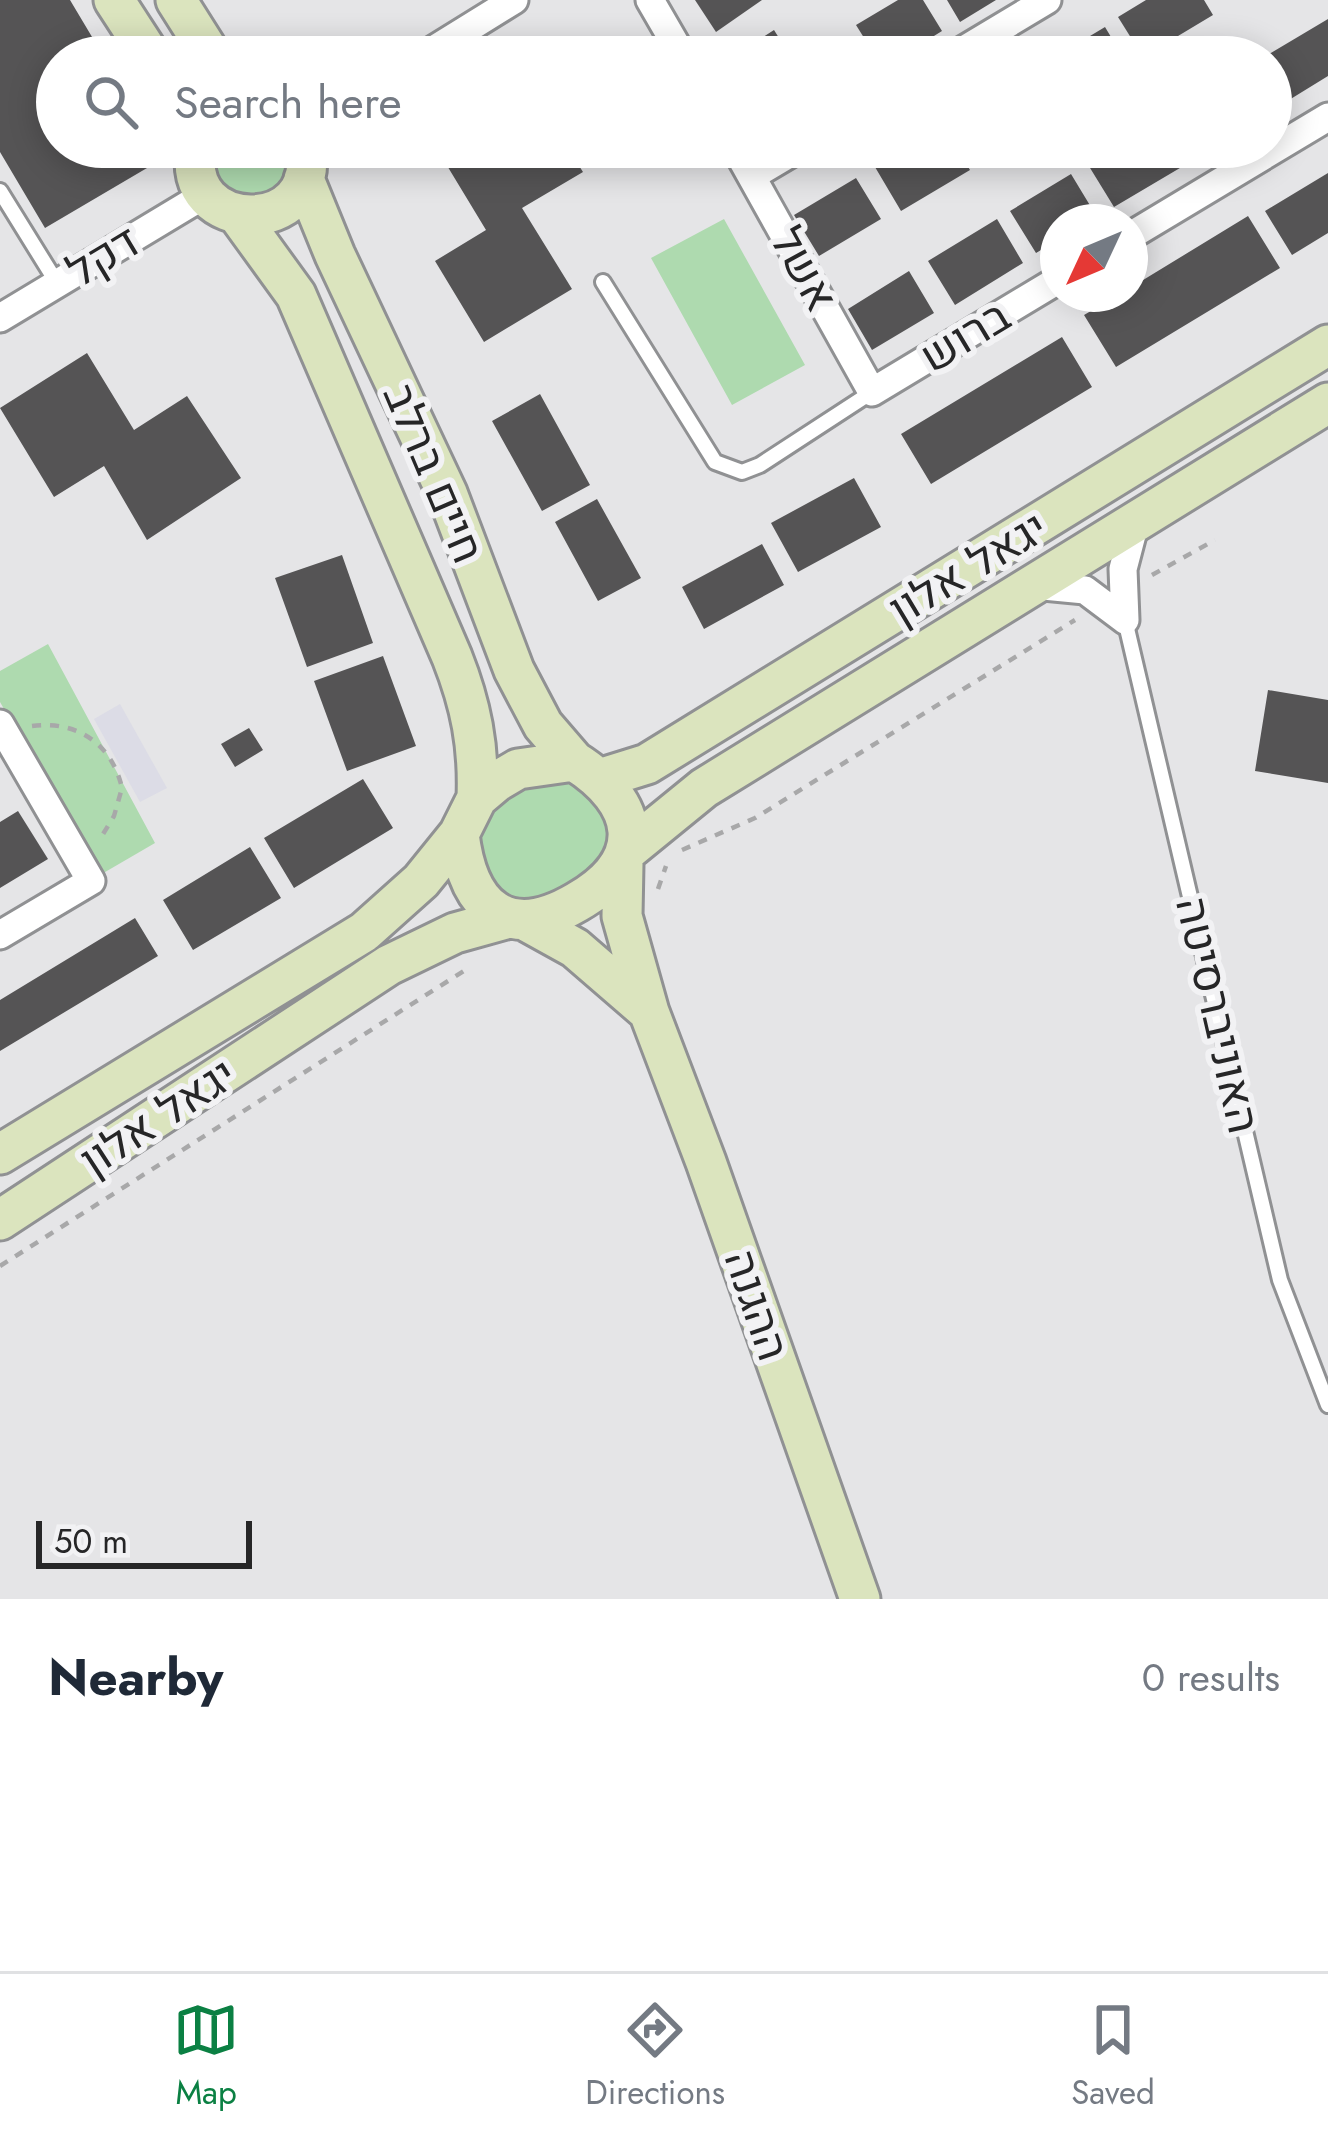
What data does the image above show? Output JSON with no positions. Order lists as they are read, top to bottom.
{
  "streets": {
    "street": [
      "דקל",
      "אשל",
      "ברוש",
      "חיים ברלב",
      "יגאל אלון",
      "האוניברסיטה",
      "ההגנה"
    ]
  },
  "crossings": [
    ["דקל", "חיים ברלב"],
    ["אשל", "ברוש"],
    ["חיים ברלב", "יגאל אלון"],
    ["חיים ברלב", "ההגנה"],
    ["יגאל אלון", "האוניברסיטה"],
    ["יגאל אלון", "ההגנה"]
  ],
  "scale_bar": "50 m",
  "north": "bottom left",
  "page": {
    "search": "Search here",
    "scale": "50 m",
    "heading": ["Nearby", "0 results"],
    "nav": ["Map", "Directions", "Saved"]
  }
}
